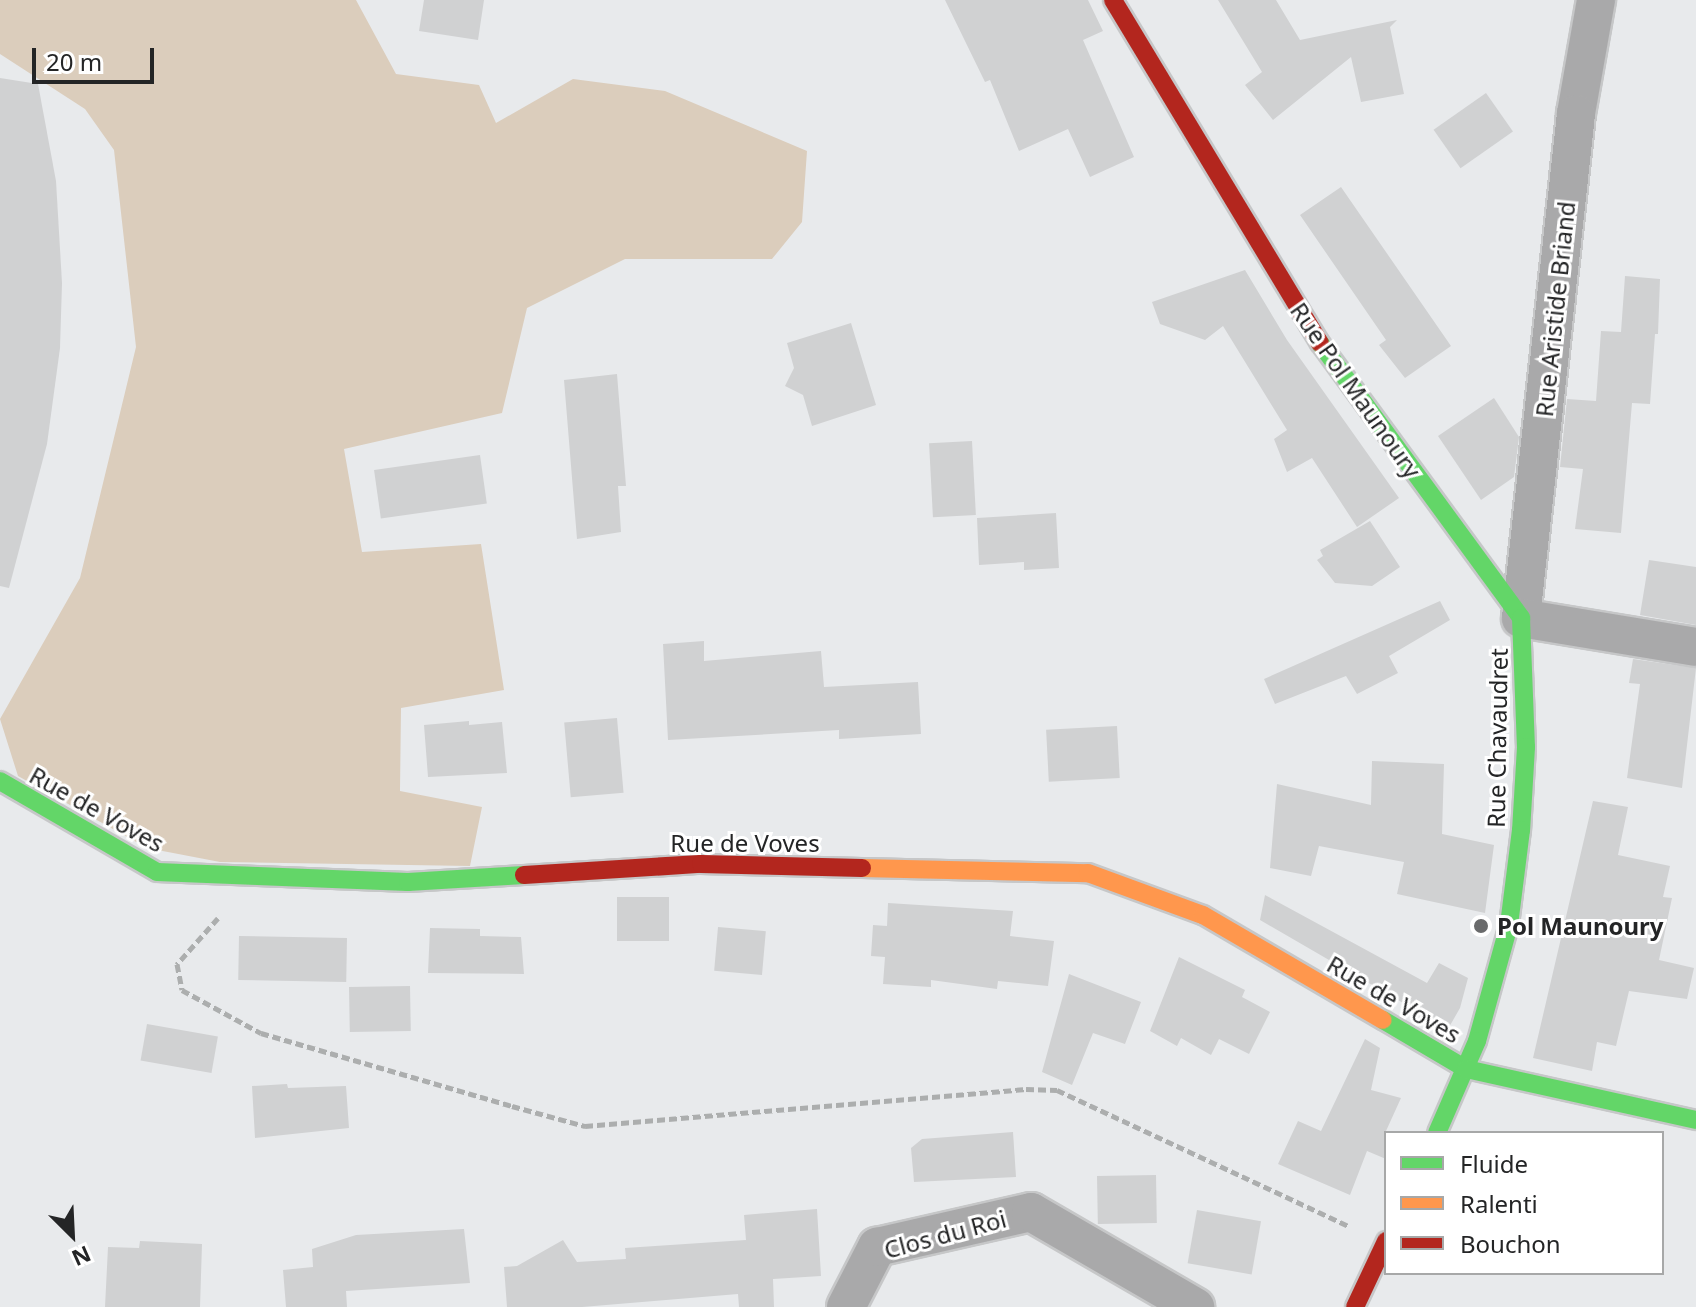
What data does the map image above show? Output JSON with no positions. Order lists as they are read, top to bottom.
{
  "streets": {
    "street": [
      "Rue Aristide Briand",
      "Rue Pol Maunoury",
      "Rue Chavaudret",
      "Rue de Voves",
      "Clos du Roi"
    ]
  },
  "crossings": [
    ["Rue Aristide Briand", "Rue Pol Maunoury"],
    ["Rue Aristide Briand", "Rue Chavaudret"],
    ["Rue Pol Maunoury", "Rue Chavaudret"],
    ["Rue Chavaudret", "Rue de Voves"]
  ],
  "places": ["Pol Maunoury"],
  "legend": ["Fluide", "Ralenti", "Bouchon"],
  "scale_bar": "20 m",
  "north": "bottom right"
}
